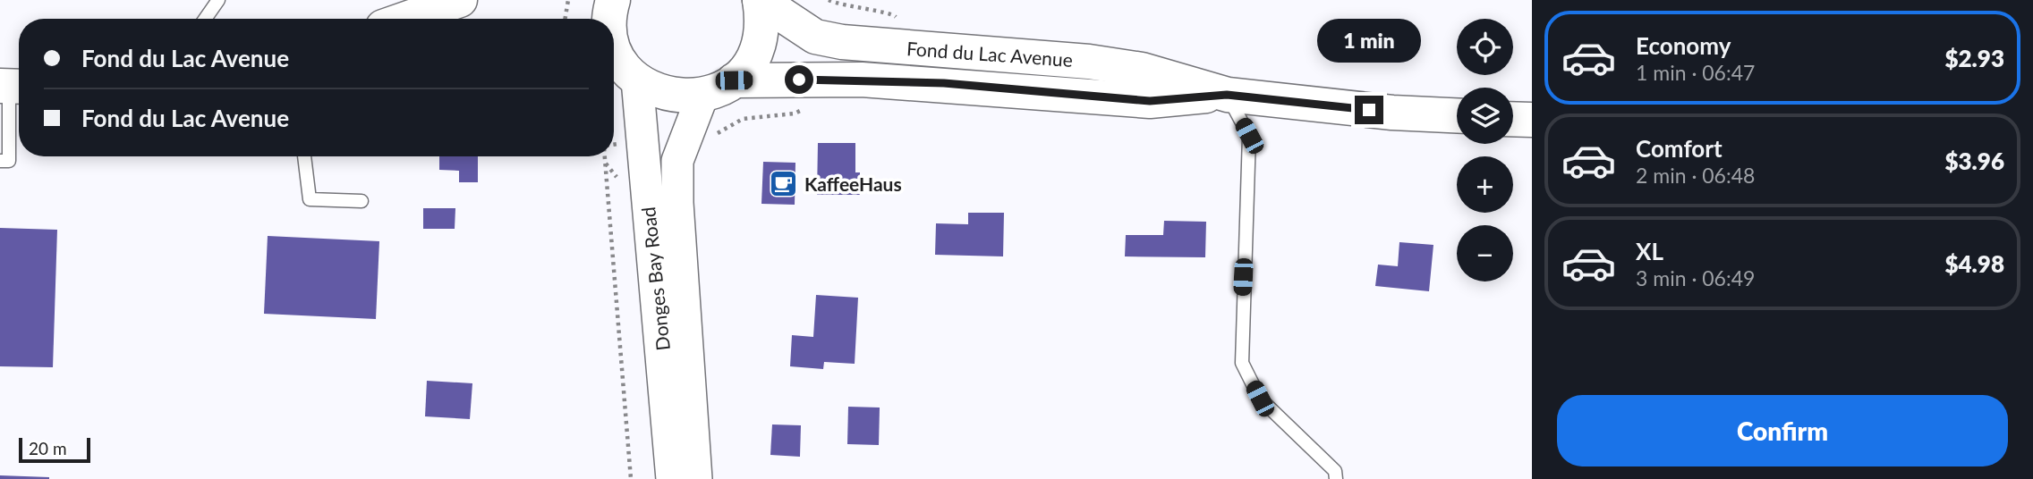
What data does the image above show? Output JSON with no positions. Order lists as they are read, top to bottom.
{
  "streets": {
    "main road": ["Fond du Lac Avenue"],
    "street": ["Donges Bay Road"]
  },
  "places": {
    "cafe": ["KaffeeHaus"]
  },
  "scale_bar": "20 m",
  "page": {
    "list": [
      {
        "name": "Economy",
        "note": "1 min · 06:47",
        "value": "$2.93"
      },
      {
        "name": "Comfort",
        "note": "2 min · 06:48",
        "value": "$3.96"
      },
      {
        "name": "XL",
        "note": "3 min · 06:49",
        "value": "$4.98"
      }
    ],
    "map_buttons": ["+", "−"],
    "bubble": "1 min",
    "banner": ["Fond du Lac Avenue", "Fond du Lac Avenue"],
    "buttons": "Confirm",
    "scale": "20 m"
  }
}
